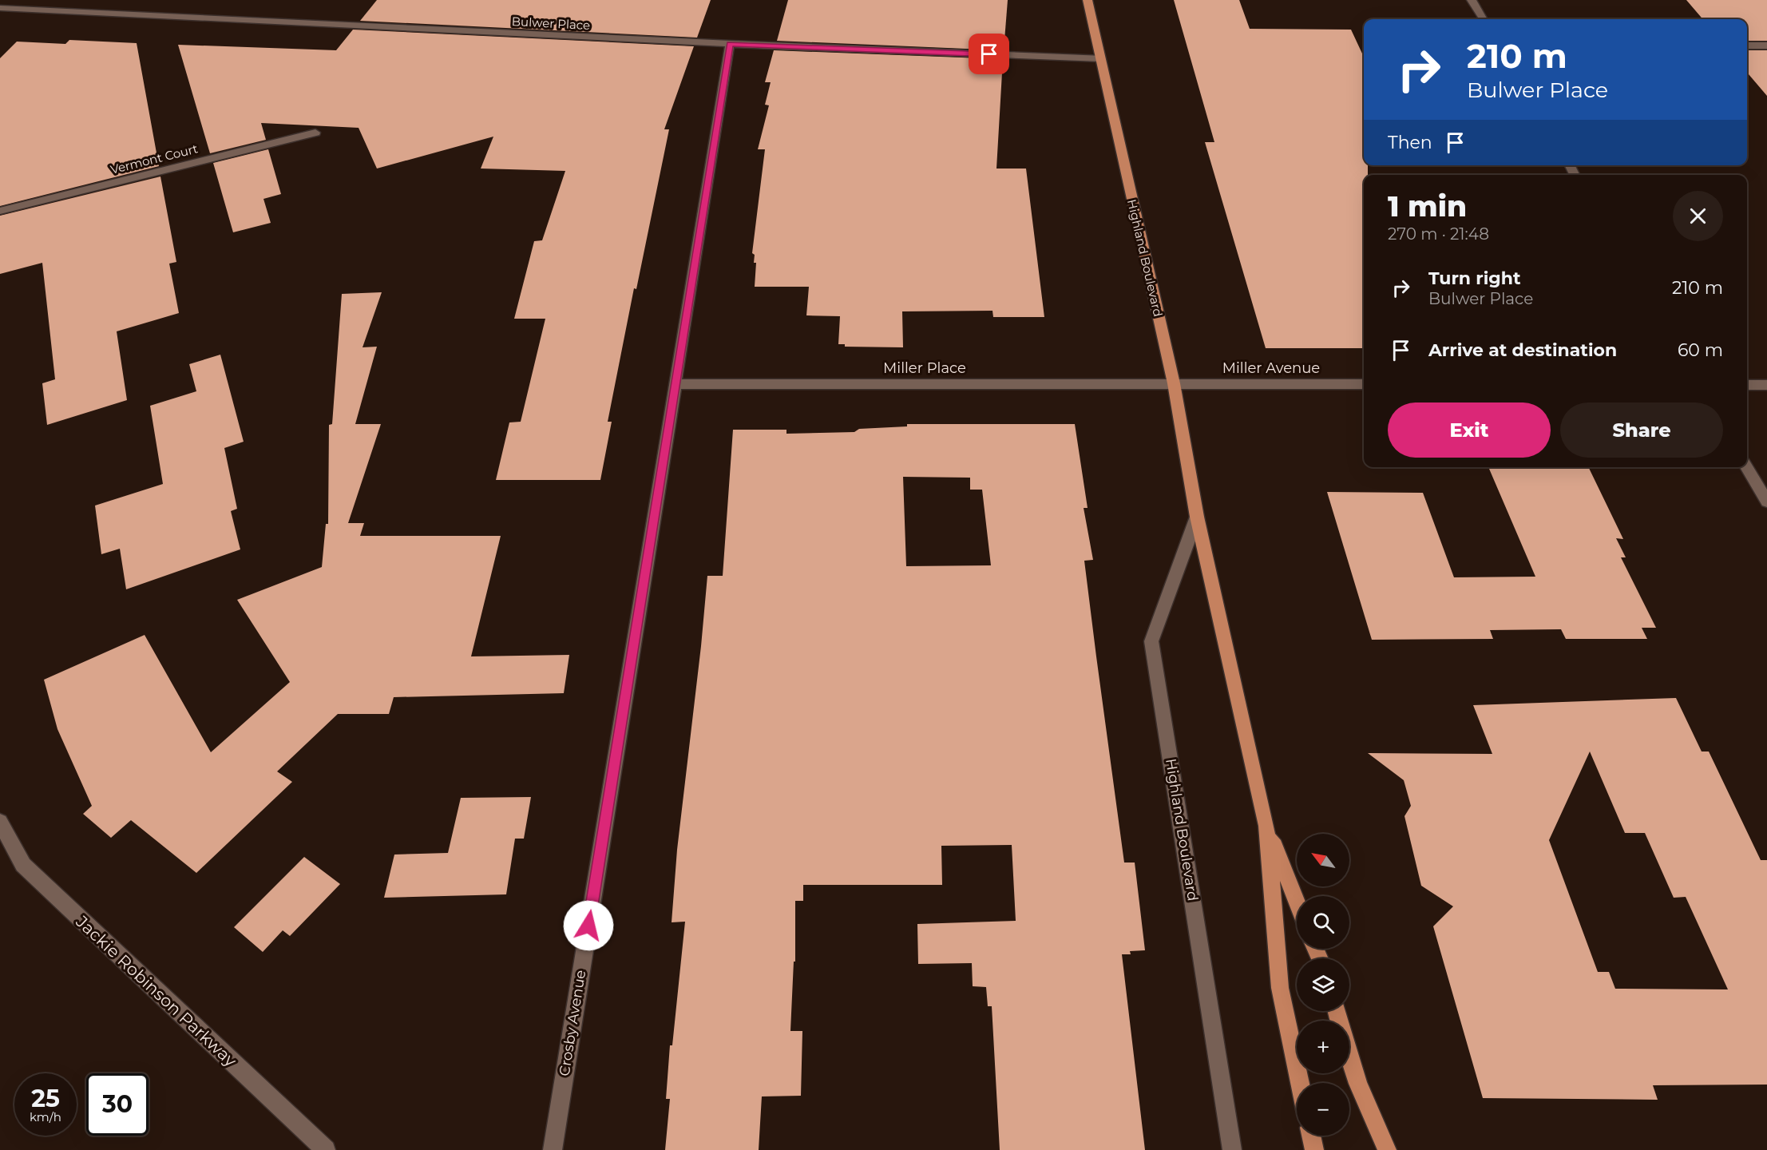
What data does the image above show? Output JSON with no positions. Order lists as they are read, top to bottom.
{
  "streets": {
    "main road": ["Highland Boulevard"],
    "street": [
      "Bulwer Place",
      "Vermont Court",
      "Miller Place",
      "Miller Avenue",
      "Jackie Robinson Parkway",
      "Crosby Avenue"
    ]
  },
  "crossings": [
    ["Bulwer Place", "Highland Boulevard"],
    ["Bulwer Place", "Crosby Avenue"],
    ["Highland Boulevard", "Miller Place"],
    ["Highland Boulevard", "Miller Avenue"],
    ["Miller Place", "Miller Avenue"],
    ["Miller Place", "Crosby Avenue"]
  ],
  "north": "top left",
  "page": {
    "turn": ["210 m", "Bulwer Place"],
    "then": "Then",
    "heading": ["1 min", "270 m · 21:48"],
    "list": [
      {
        "name": "Turn right",
        "note": "Bulwer Place",
        "value": "210 m"
      },
      {
        "name": "Arrive at destination",
        "value": "60 m"
      }
    ],
    "buttons": ["Exit", "Share"],
    "map_buttons": ["+", "−"],
    "speed": "25 km/h",
    "limit": "30"
  }
}
